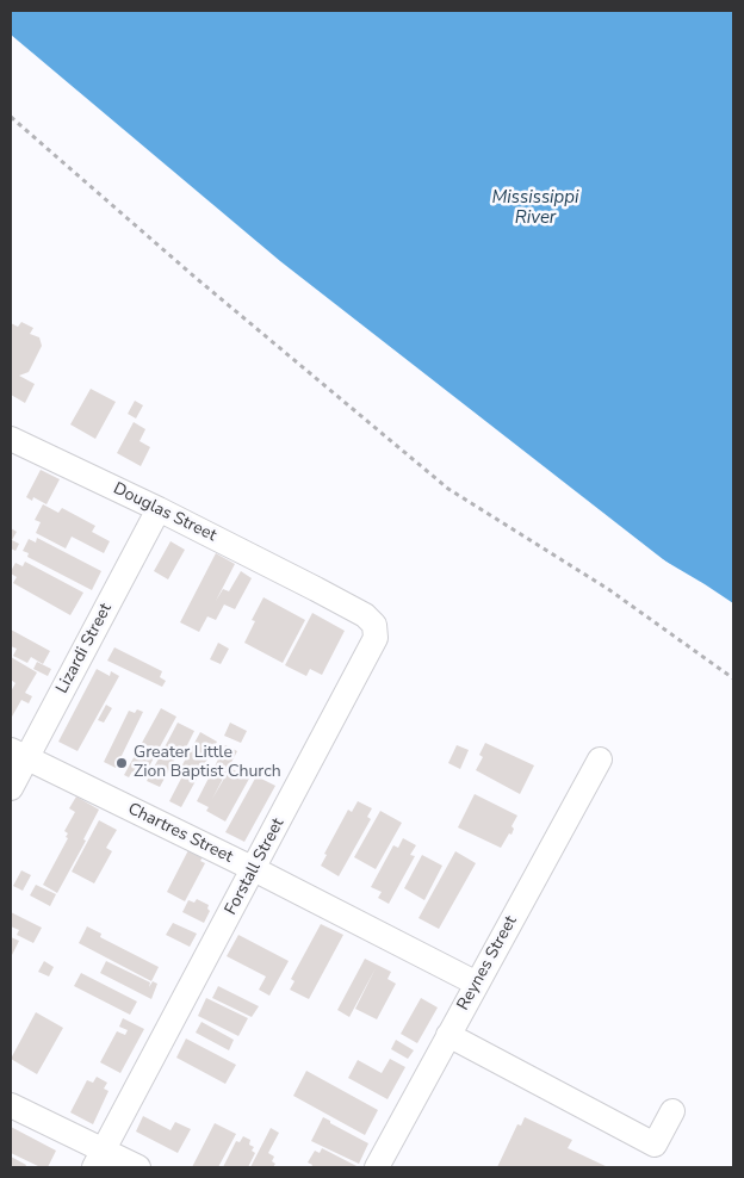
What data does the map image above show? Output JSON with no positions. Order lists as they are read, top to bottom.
{
  "streets": {
    "street": [
      "Douglas Street",
      "Lizardi Street",
      "Chartres Street",
      "Forstall Street",
      "Reynes Street"
    ]
  },
  "crossings": [
    ["Douglas Street", "Lizardi Street"],
    ["Douglas Street", "Forstall Street"],
    ["Lizardi Street", "Chartres Street"],
    ["Chartres Street", "Forstall Street"],
    ["Chartres Street", "Reynes Street"]
  ],
  "water": ["Mississippi River"],
  "places": ["Greater Little Zion Baptist Church"]
}
